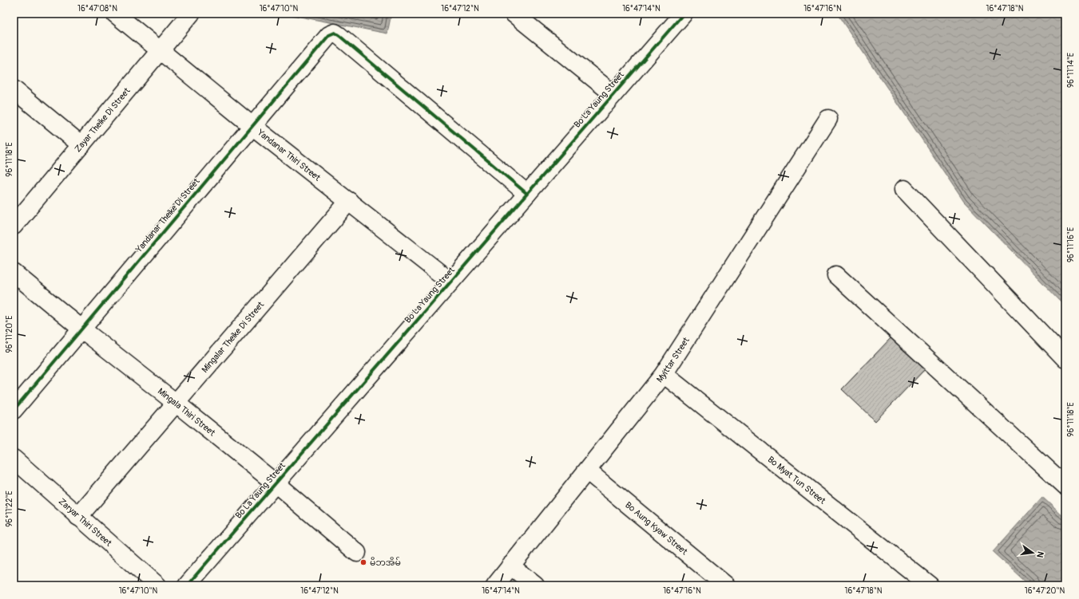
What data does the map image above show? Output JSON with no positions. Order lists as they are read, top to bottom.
{
  "streets": {
    "street": [
      "Bo La Yaung Street",
      "Zayar Theike Di Street",
      "Yandanar Thiri Street",
      "Yandanar Theike Di Street",
      "Mingalar Theike Di Street",
      "Myittar Street",
      "Mingala Thiri Street",
      "Bo Myat Tun Street",
      "Zaryar Thiri Street",
      "Bo Aung Kyaw Street"
    ]
  },
  "crossings": [
    ["Bo La Yaung Street", "Yandanar Thiri Street"],
    ["Bo La Yaung Street", "Yandanar Theike Di Street"],
    ["Bo La Yaung Street", "Mingala Thiri Street"],
    ["Zayar Theike Di Street", "Yandanar Thiri Street"],
    ["Yandanar Thiri Street", "Yandanar Theike Di Street"],
    ["Yandanar Thiri Street", "Mingalar Theike Di Street"],
    ["Yandanar Theike Di Street", "Mingala Thiri Street"],
    ["Mingalar Theike Di Street", "Mingala Thiri Street"],
    ["Mingalar Theike Di Street", "Zaryar Thiri Street"],
    ["Myittar Street", "Bo Myat Tun Street"],
    ["Myittar Street", "Bo Aung Kyaw Street"]
  ],
  "places": ["မိဘအိမ်"],
  "north": "right",
  "coordinates": [
    "16°47'08\"N",
    "16°47'10\"N",
    "16°47'12\"N",
    "16°47'14\"N",
    "16°47'16\"N",
    "16°47'18\"N",
    "96°11'14\"E",
    "96°11'18\"E",
    "96°11'16\"E",
    "96°11'20\"E",
    "96°11'22\"E",
    "16°47'20\"N"
  ]
}
